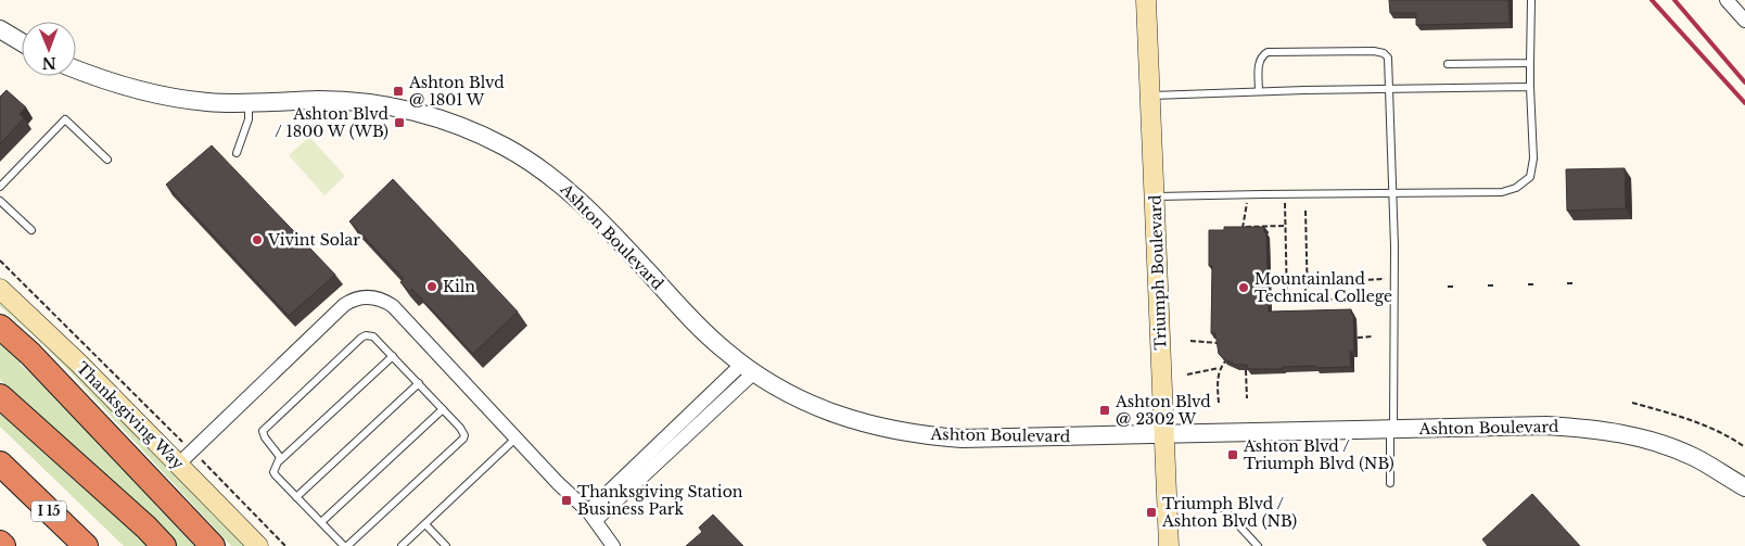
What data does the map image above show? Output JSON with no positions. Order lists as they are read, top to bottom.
{
  "streets": {
    "highway": ["I 15"],
    "main road": ["Triumph Boulevard", "Thanksgiving Way"],
    "street": ["Ashton Boulevard"]
  },
  "crossings": [
    ["Ashton Boulevard", "Triumph Boulevard"]
  ],
  "places": {
    "transit": [
      "Ashton Blvd @ 1801 W",
      "Ashton Blvd / 1800 W (WB)",
      "Ashton Blvd @ 2302 W",
      "Ashton Blvd / Triumph Blvd (NB)",
      "Thanksgiving Station Business Park",
      "Triumph Blvd / Ashton Blvd (NB)"
    ],
    "other": ["Vivint Solar", "Kiln", "Mountainland Technical College"]
  },
  "north": "bottom"
}
